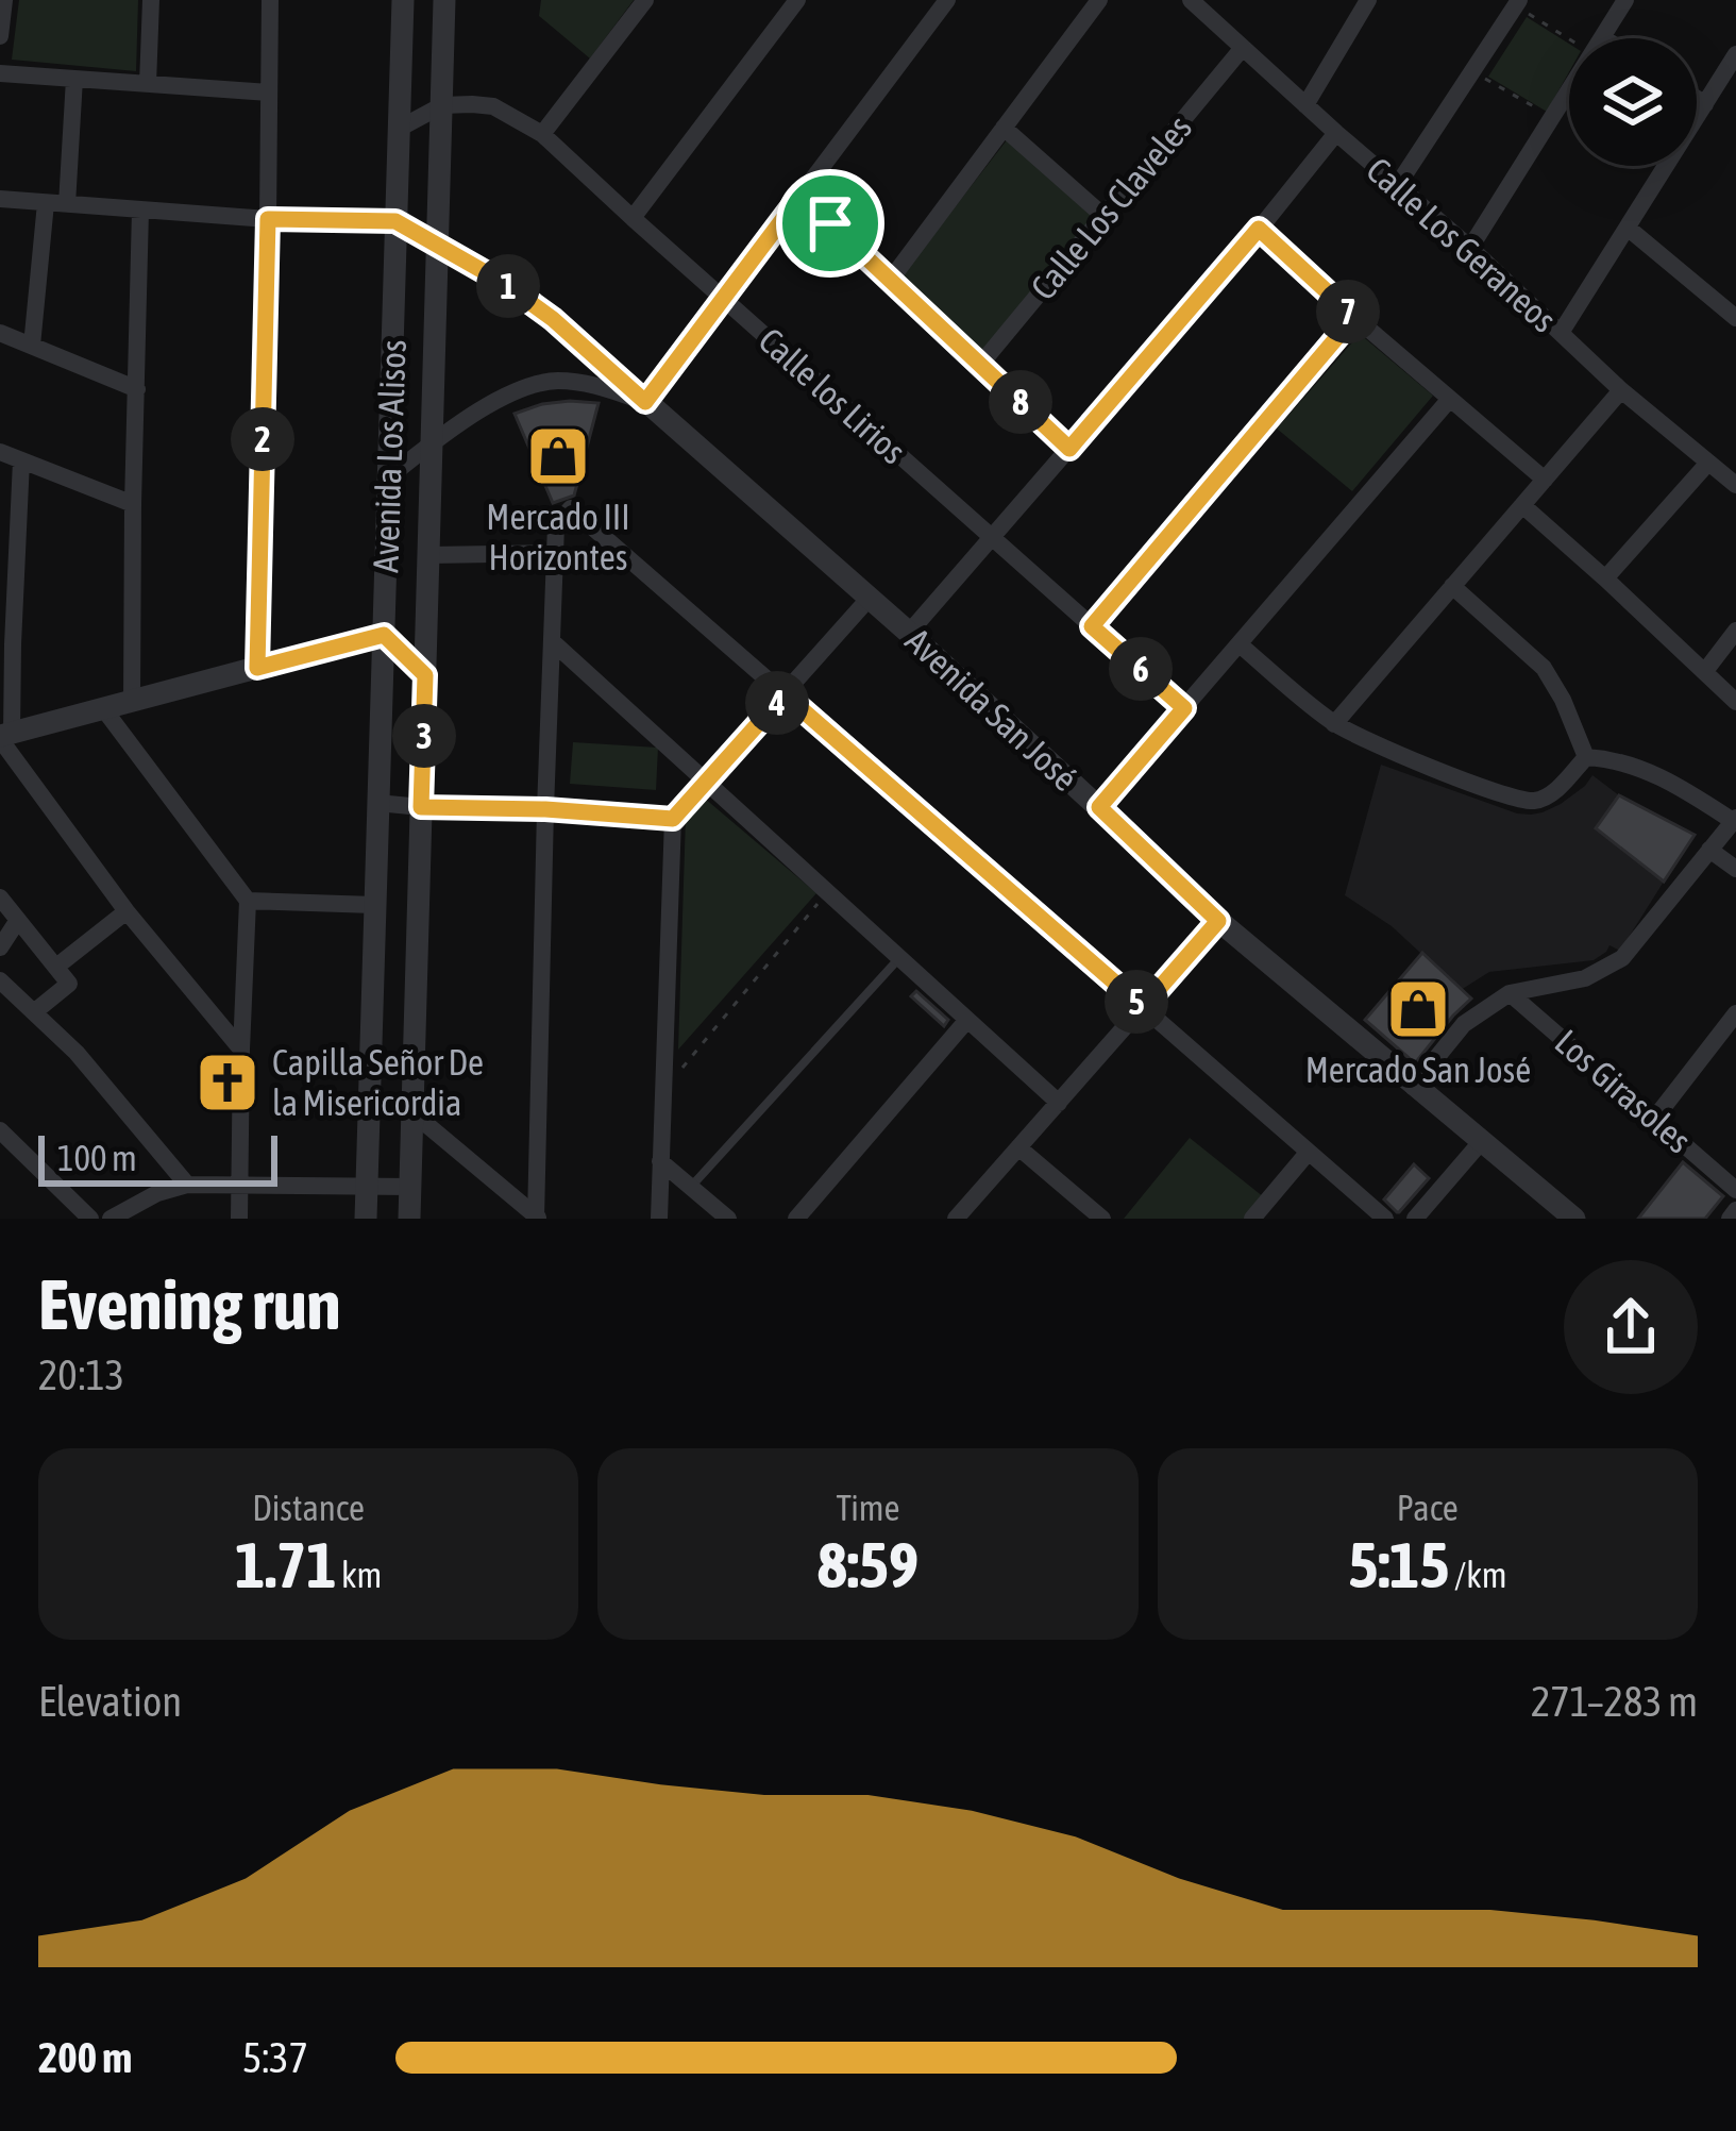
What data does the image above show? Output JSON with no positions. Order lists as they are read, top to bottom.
{
  "streets": {
    "street": [
      "Calle Los Claveles",
      "Calle Los Geraneos",
      "Calle los Lirios",
      "Avenida Los Alisos",
      "Avenida San José",
      "Los Girasoles"
    ]
  },
  "crossings": [
    ["Calle Los Claveles", "Calle Los Geraneos"],
    ["Calle los Lirios", "Avenida Los Alisos"],
    ["Avenida Los Alisos", "Avenida San José"]
  ],
  "places": {
    "shop": ["Mercado III Horizontes", "Mercado San José"],
    "church": ["Capilla Señor De la Misericordia"]
  },
  "scale_bar": "100 m",
  "page": {
    "pins": [
      "1",
      "7",
      "8",
      "2",
      "6",
      "4",
      "3",
      "5"
    ],
    "scale": "100 m",
    "heading": ["Evening run", "20:13"],
    "stats": [
      ["Distance", "1.71 km"],
      ["Time", "8:59"],
      ["Pace", "5:15 /km"]
    ],
    "chart": ["Elevation", "271–283 m"],
    "list": [
      {
        "name": "200 m",
        "note": "5:37"
      }
    ]
  }
}
